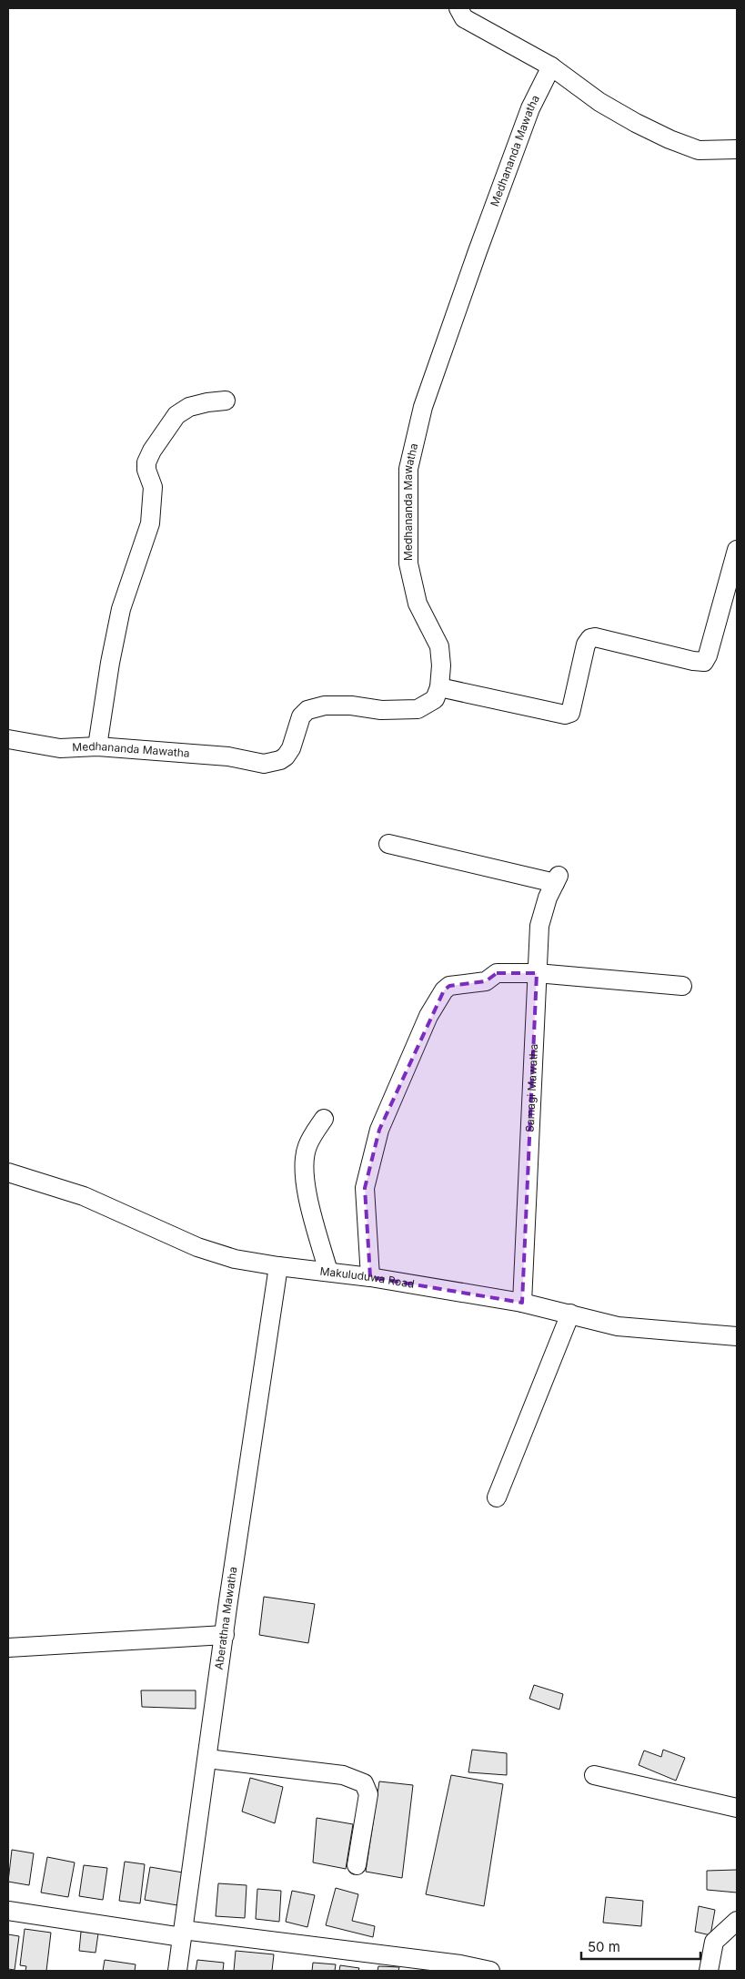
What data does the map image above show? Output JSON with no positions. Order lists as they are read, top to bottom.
{
  "streets": {
    "street": [
      "Medhananda Mawatha",
      "Samagi Mawatha",
      "Makuluduwa Road",
      "Aberathna Mawatha"
    ]
  },
  "crossings": [
    ["Samagi Mawatha", "Makuluduwa Road"],
    ["Makuluduwa Road", "Aberathna Mawatha"]
  ],
  "scale_bar": "50 m"
}
